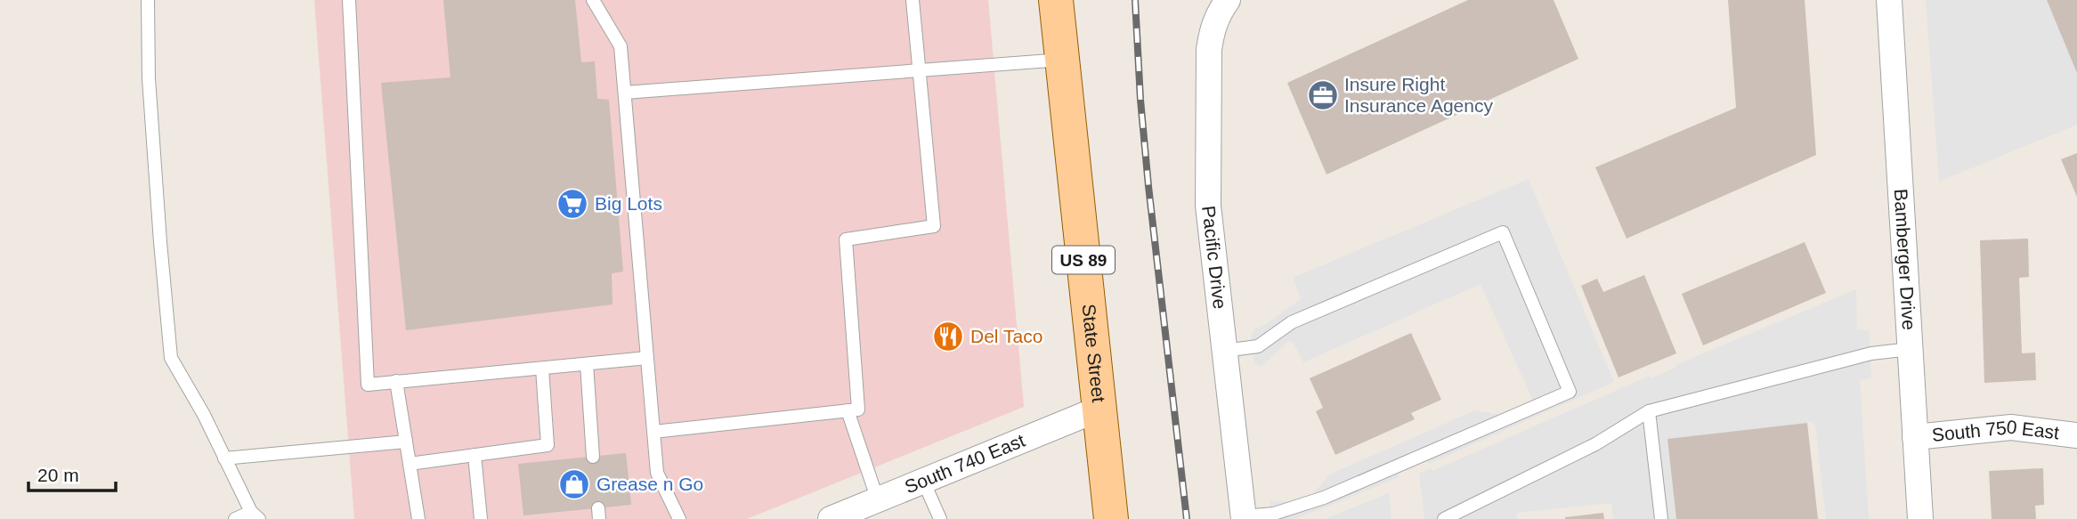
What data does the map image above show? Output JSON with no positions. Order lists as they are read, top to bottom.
{
  "streets": {
    "main road": ["US 89", "State Street"],
    "street": [
      "Pacific Drive",
      "Bamberger Drive",
      "South 750 East",
      "South 740 East"
    ]
  },
  "crossings": [
    ["Bamberger Drive", "South 750 East"],
    ["State Street", "South 740 East"]
  ],
  "places": {
    "office": ["Insure Right Insurance Agency"],
    "supermarket": ["Big Lots"],
    "restaurant": ["Del Taco"],
    "shop": ["Grease n Go"]
  },
  "scale_bar": "20 m"
}
